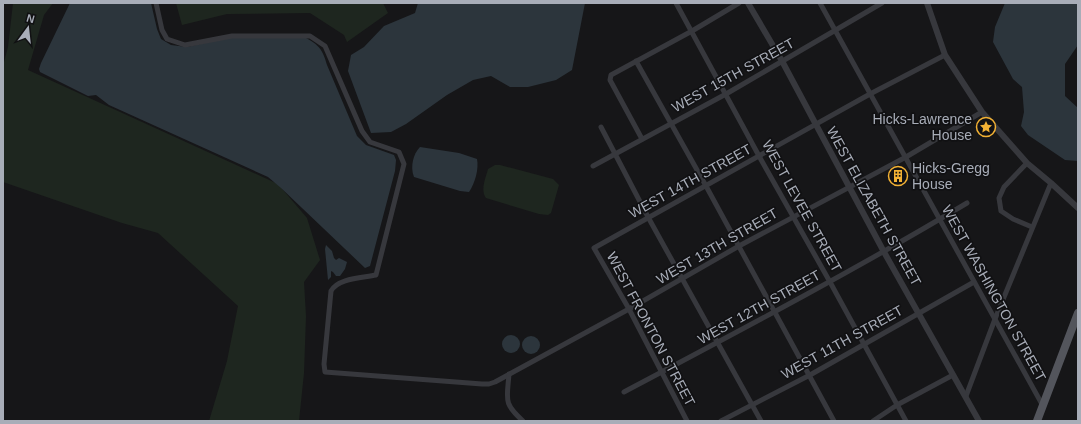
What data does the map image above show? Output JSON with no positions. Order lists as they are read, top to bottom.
{
  "streets": {
    "street": [
      "WEST 15TH STREET",
      "WEST 14TH STREET",
      "WEST LEVEE STREET",
      "WEST ELIZABETH STREET",
      "WEST 13TH STREET",
      "WEST WASHINGTON STREET",
      "WEST 12TH STREET",
      "WEST FRONTON STREET",
      "WEST 11TH STREET"
    ]
  },
  "crossings": [
    ["WEST 15TH STREET", "WEST LEVEE STREET"],
    ["WEST 15TH STREET", "WEST ELIZABETH STREET"],
    ["WEST 15TH STREET", "WEST WASHINGTON STREET"],
    ["WEST 14TH STREET", "WEST LEVEE STREET"],
    ["WEST 14TH STREET", "WEST ELIZABETH STREET"],
    ["WEST 14TH STREET", "WEST WASHINGTON STREET"],
    ["WEST 14TH STREET", "WEST FRONTON STREET"],
    ["WEST LEVEE STREET", "WEST 13TH STREET"],
    ["WEST LEVEE STREET", "WEST 12TH STREET"],
    ["WEST LEVEE STREET", "WEST 11TH STREET"],
    ["WEST ELIZABETH STREET", "WEST 13TH STREET"],
    ["WEST ELIZABETH STREET", "WEST 12TH STREET"],
    ["WEST ELIZABETH STREET", "WEST 11TH STREET"],
    ["WEST 13TH STREET", "WEST WASHINGTON STREET"],
    ["WEST 13TH STREET", "WEST FRONTON STREET"],
    ["WEST WASHINGTON STREET", "WEST 12TH STREET"],
    ["WEST WASHINGTON STREET", "WEST 11TH STREET"],
    ["WEST 12TH STREET", "WEST FRONTON STREET"]
  ],
  "places": {
    "place": ["Hicks-Lawrence House"],
    "building": ["Hicks-Gregg House"]
  },
  "north": "top"
}
